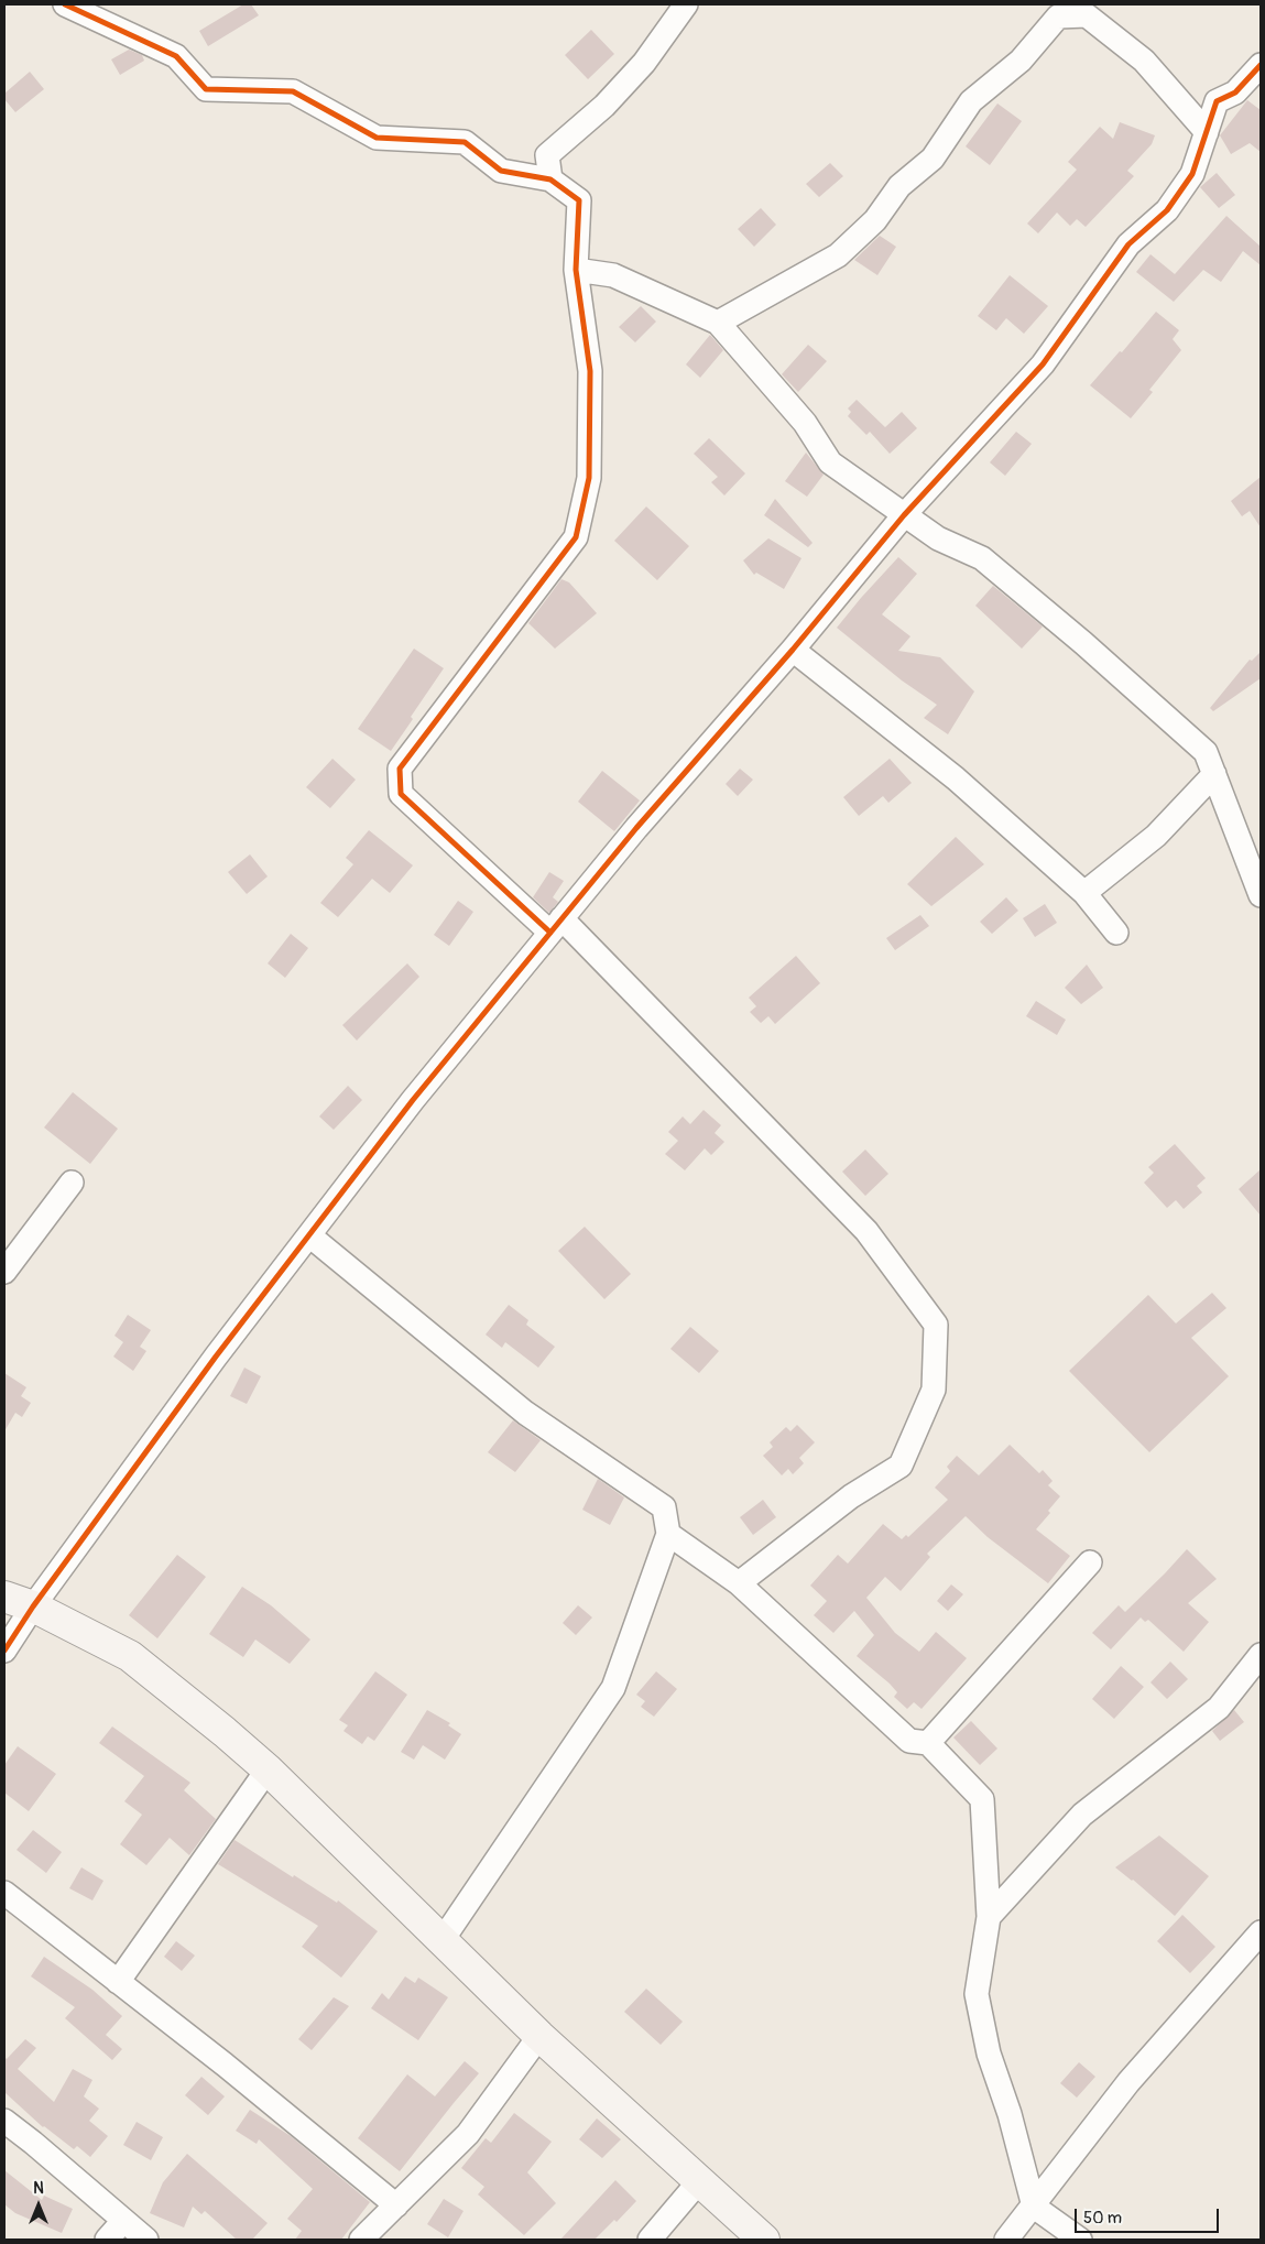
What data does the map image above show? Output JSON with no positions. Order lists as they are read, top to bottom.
{
  "scale_bar": "50 m",
  "north": "top"
}
